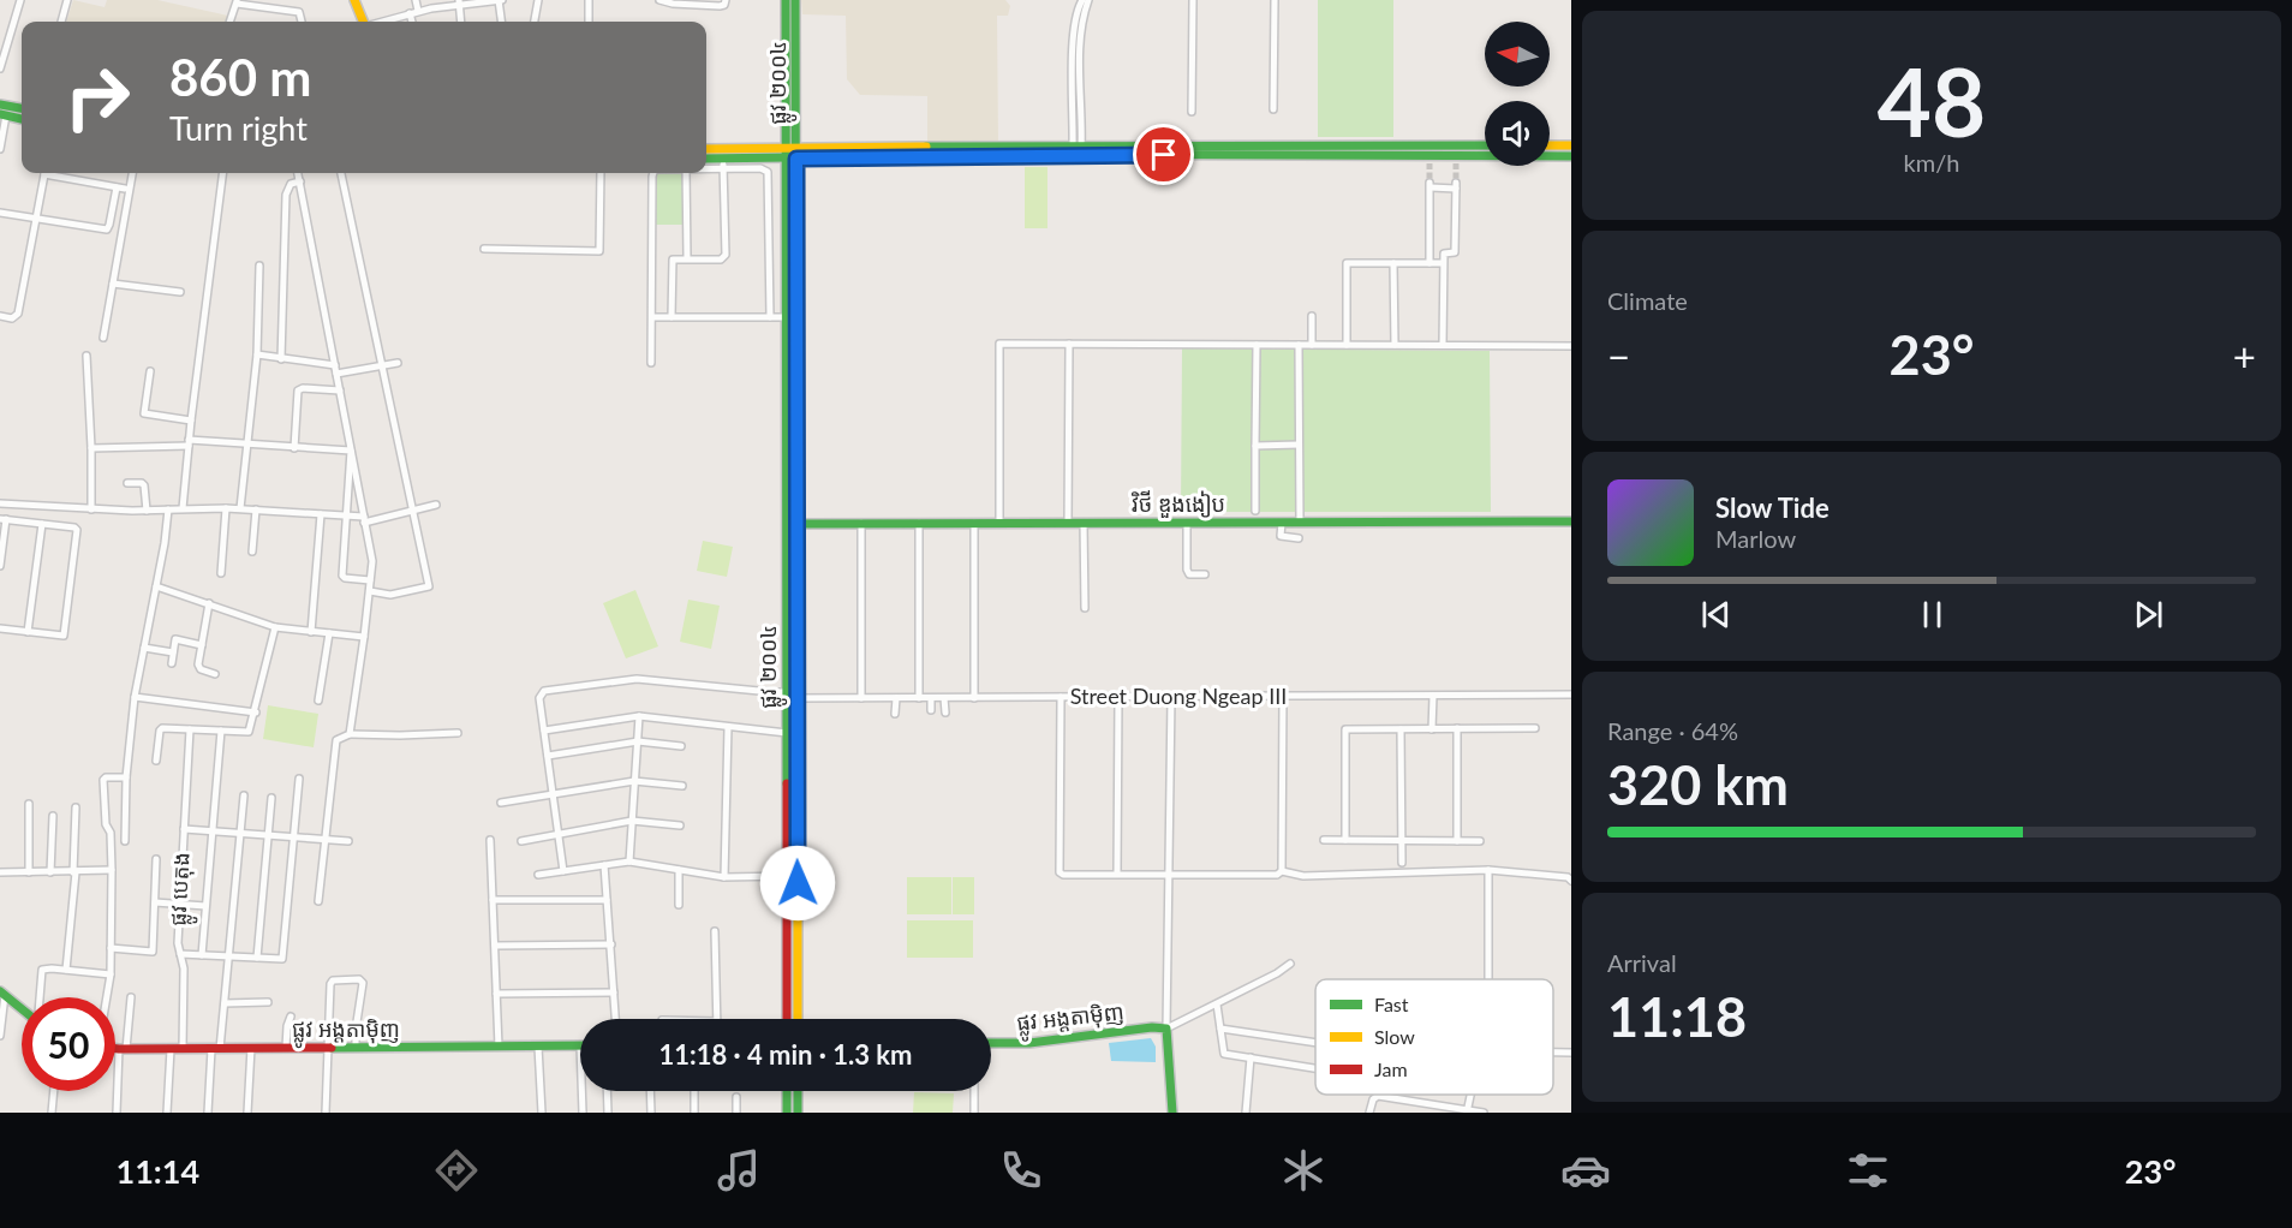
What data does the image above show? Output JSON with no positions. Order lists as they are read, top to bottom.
{
  "streets": {
    "main road": ["ផ្លូវ ២០០៤", "វិថី ឌួងងៀប", "ផ្លូវ អង្តតាម៉ិញ"],
    "street": ["Street Duong Ngeap III", "ផ្លូវ បេតុង"]
  },
  "crossings": [
    ["ផ្លូវ ២០០៤", "វិថី ឌួងងៀប"],
    ["ផ្លូវ ២០០៤", "Street Duong Ngeap III"],
    ["ផ្លូវ បេតុង", "ផ្លូវ អង្តតាម៉ិញ"]
  ],
  "legend": ["Fast", "Slow", "Jam"],
  "north": "left",
  "page": {
    "tile": [
      ["48", "km/h"],
      "Climate",
      ["Range · 64%", "320 km"],
      ["Arrival", "11:18"]
    ],
    "turn": ["860 m", "Turn right"],
    "heat": ["−", "23°", "+"],
    "song": ["Slow Tide", "Marlow"],
    "limit": "50",
    "trip": "11:18 · 4 min · 1.3 km",
    "tabs": ["11:14", "23°"]
  }
}
